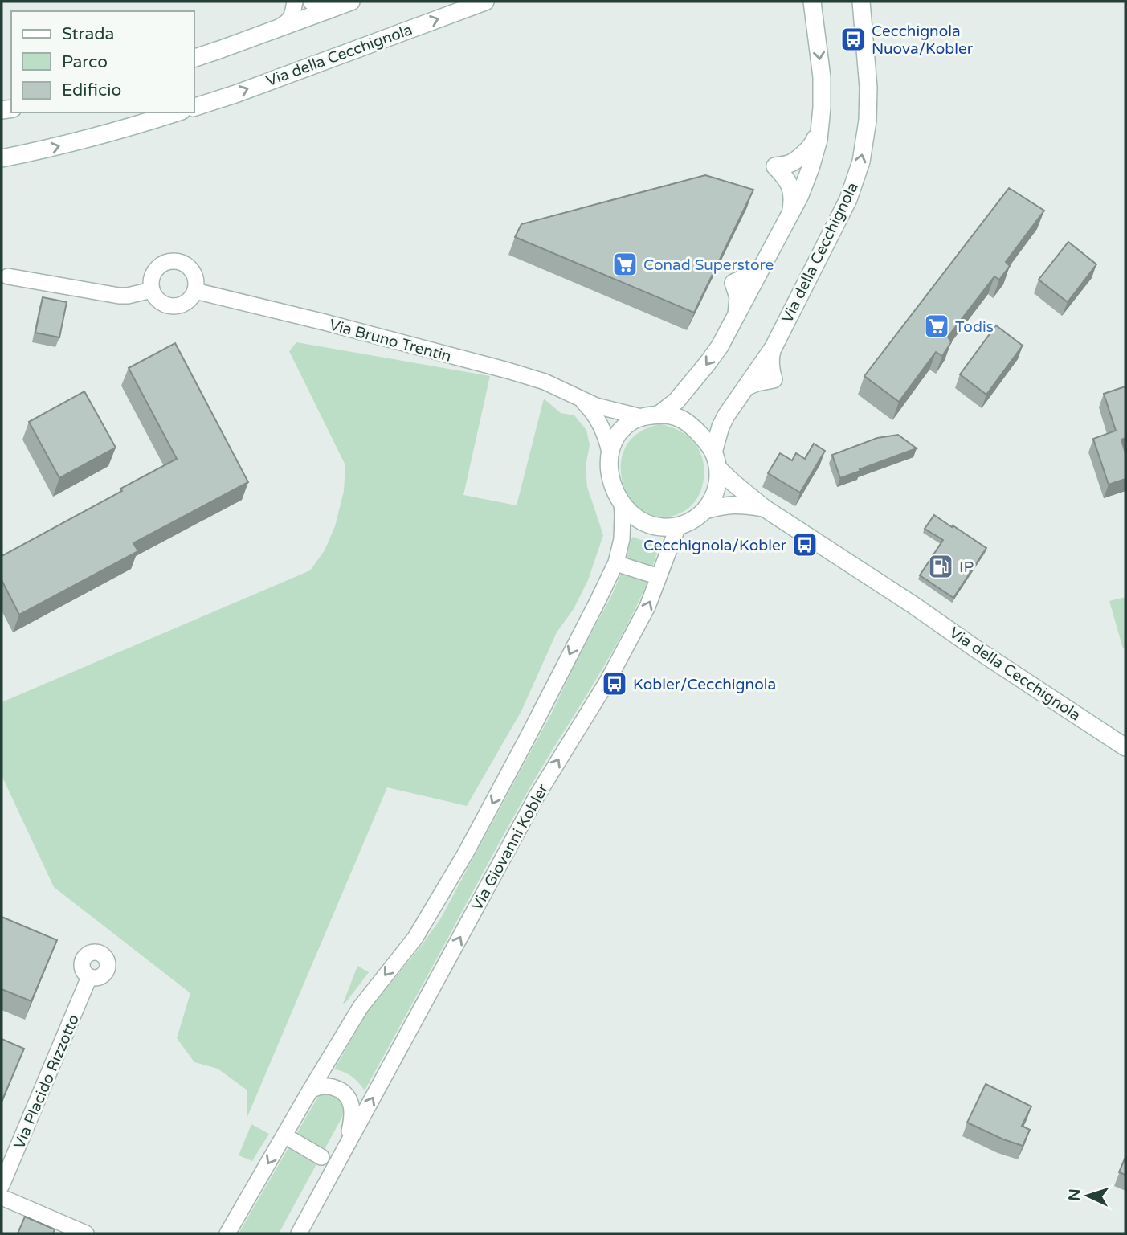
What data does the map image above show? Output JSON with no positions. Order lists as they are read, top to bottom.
{
  "streets": {
    "street": [
      "Via della Cecchignola",
      "Via Bruno Trentin",
      "Via Giovanni Kobler",
      "Via Placido Rizzotto"
    ]
  },
  "crossings": [
    ["Via della Cecchignola", "Via Bruno Trentin"],
    ["Via della Cecchignola", "Via Giovanni Kobler"],
    ["Via Bruno Trentin", "Via Giovanni Kobler"]
  ],
  "places": {
    "bus stop": ["Cecchignola Nuova/Kobler", "Cecchignola/Kobler", "Kobler/Cecchignola"],
    "supermarket": ["Conad Superstore", "Todis"],
    "fuel station": ["IP"]
  },
  "legend": ["Strada", "Parco", "Edificio"],
  "north": "left"
}
